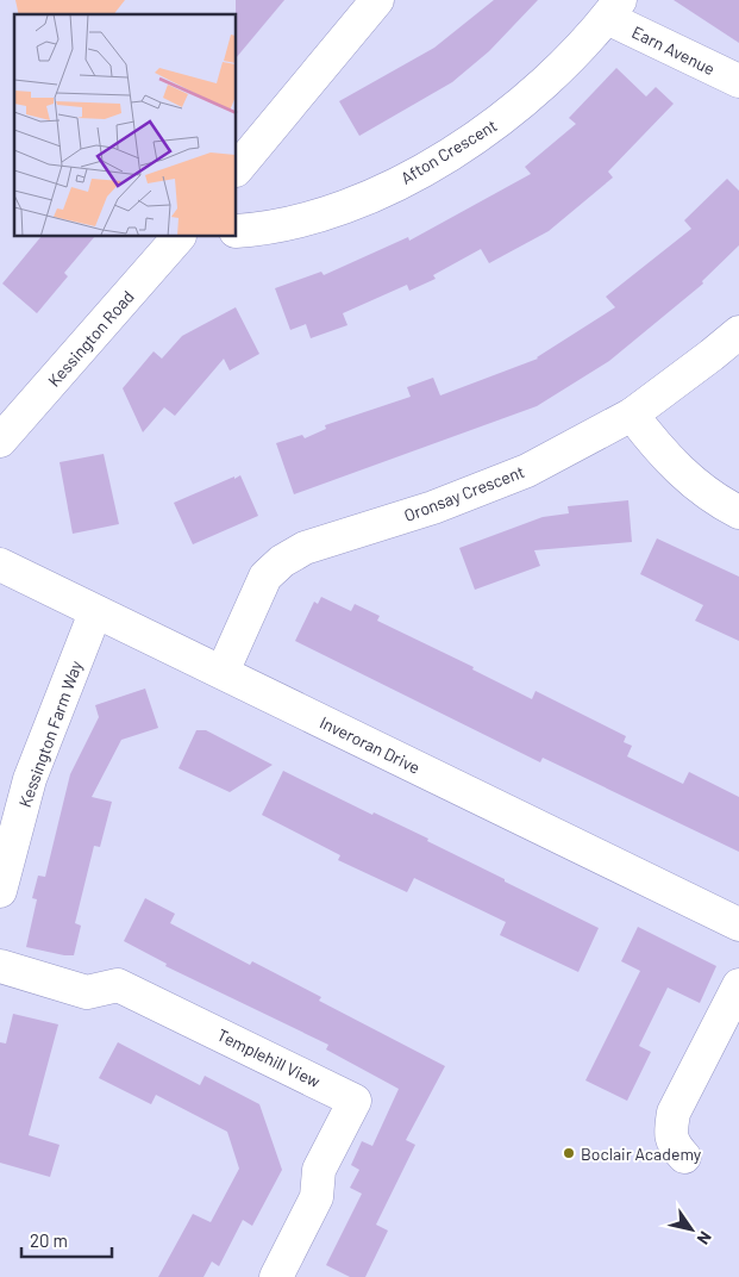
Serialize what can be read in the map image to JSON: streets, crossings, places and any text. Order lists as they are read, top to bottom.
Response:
{
  "streets": {
    "street": [
      "Earn Avenue",
      "Afton Crescent",
      "Kessington Road",
      "Oronsay Crescent",
      "Kessington Farm Way",
      "Inveroran Drive",
      "Templehill View"
    ]
  },
  "crossings": [
    ["Earn Avenue", "Afton Crescent"],
    ["Oronsay Crescent", "Inveroran Drive"],
    ["Kessington Farm Way", "Inveroran Drive"]
  ],
  "places": ["Boclair Academy"],
  "scale_bar": "20 m",
  "north": "bottom right"
}
